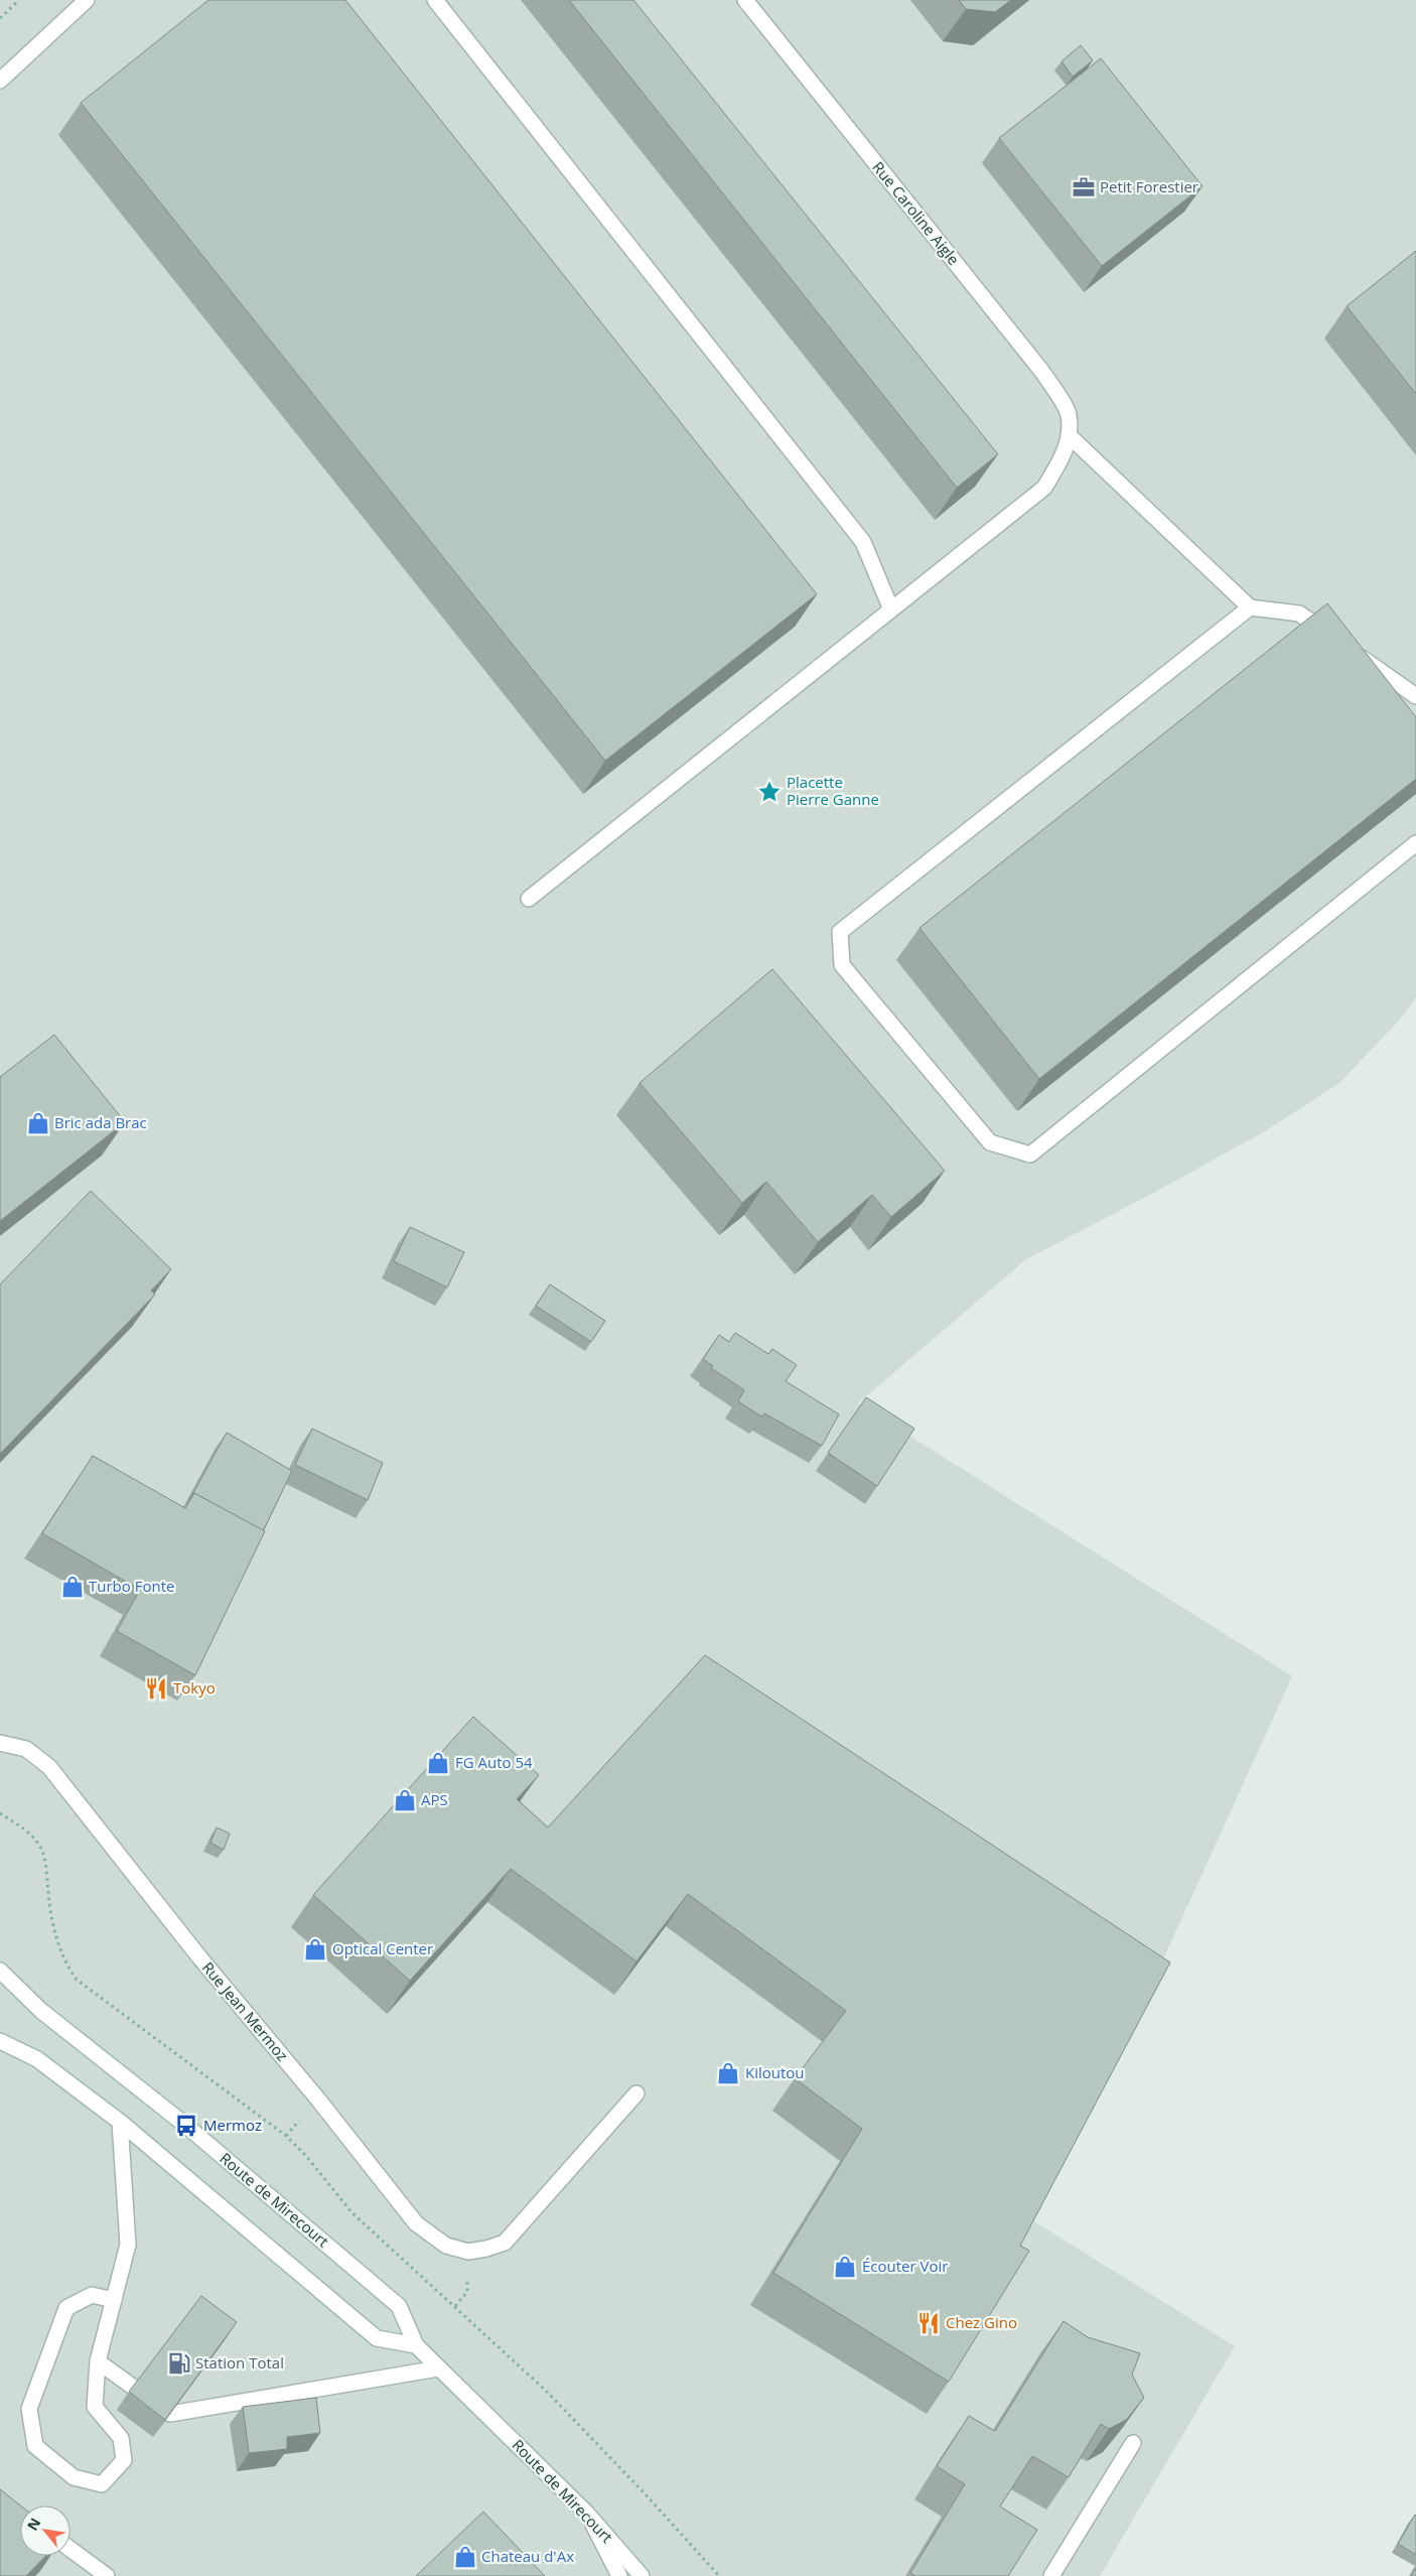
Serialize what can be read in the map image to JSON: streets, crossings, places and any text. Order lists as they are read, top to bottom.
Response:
{
  "streets": {
    "main road": ["Rue Caroline Aigle", "Rue Jean Mermoz", "Route de Mirecourt"]
  },
  "places": {
    "office": ["Petit Forestier"],
    "place": ["Placette Pierre Ganne"],
    "shop": [
      "Bric ada Brac",
      "Turbo Fonte",
      "FG Auto 54",
      "APS",
      "Optical Center",
      "Kiloutou",
      "Écouter Voir",
      "Chateau d'Ax"
    ],
    "restaurant": ["Tokyo", "Chez Gino"],
    "bus stop": ["Mermoz"],
    "fuel station": ["Station Total"]
  },
  "north": "top left"
}
